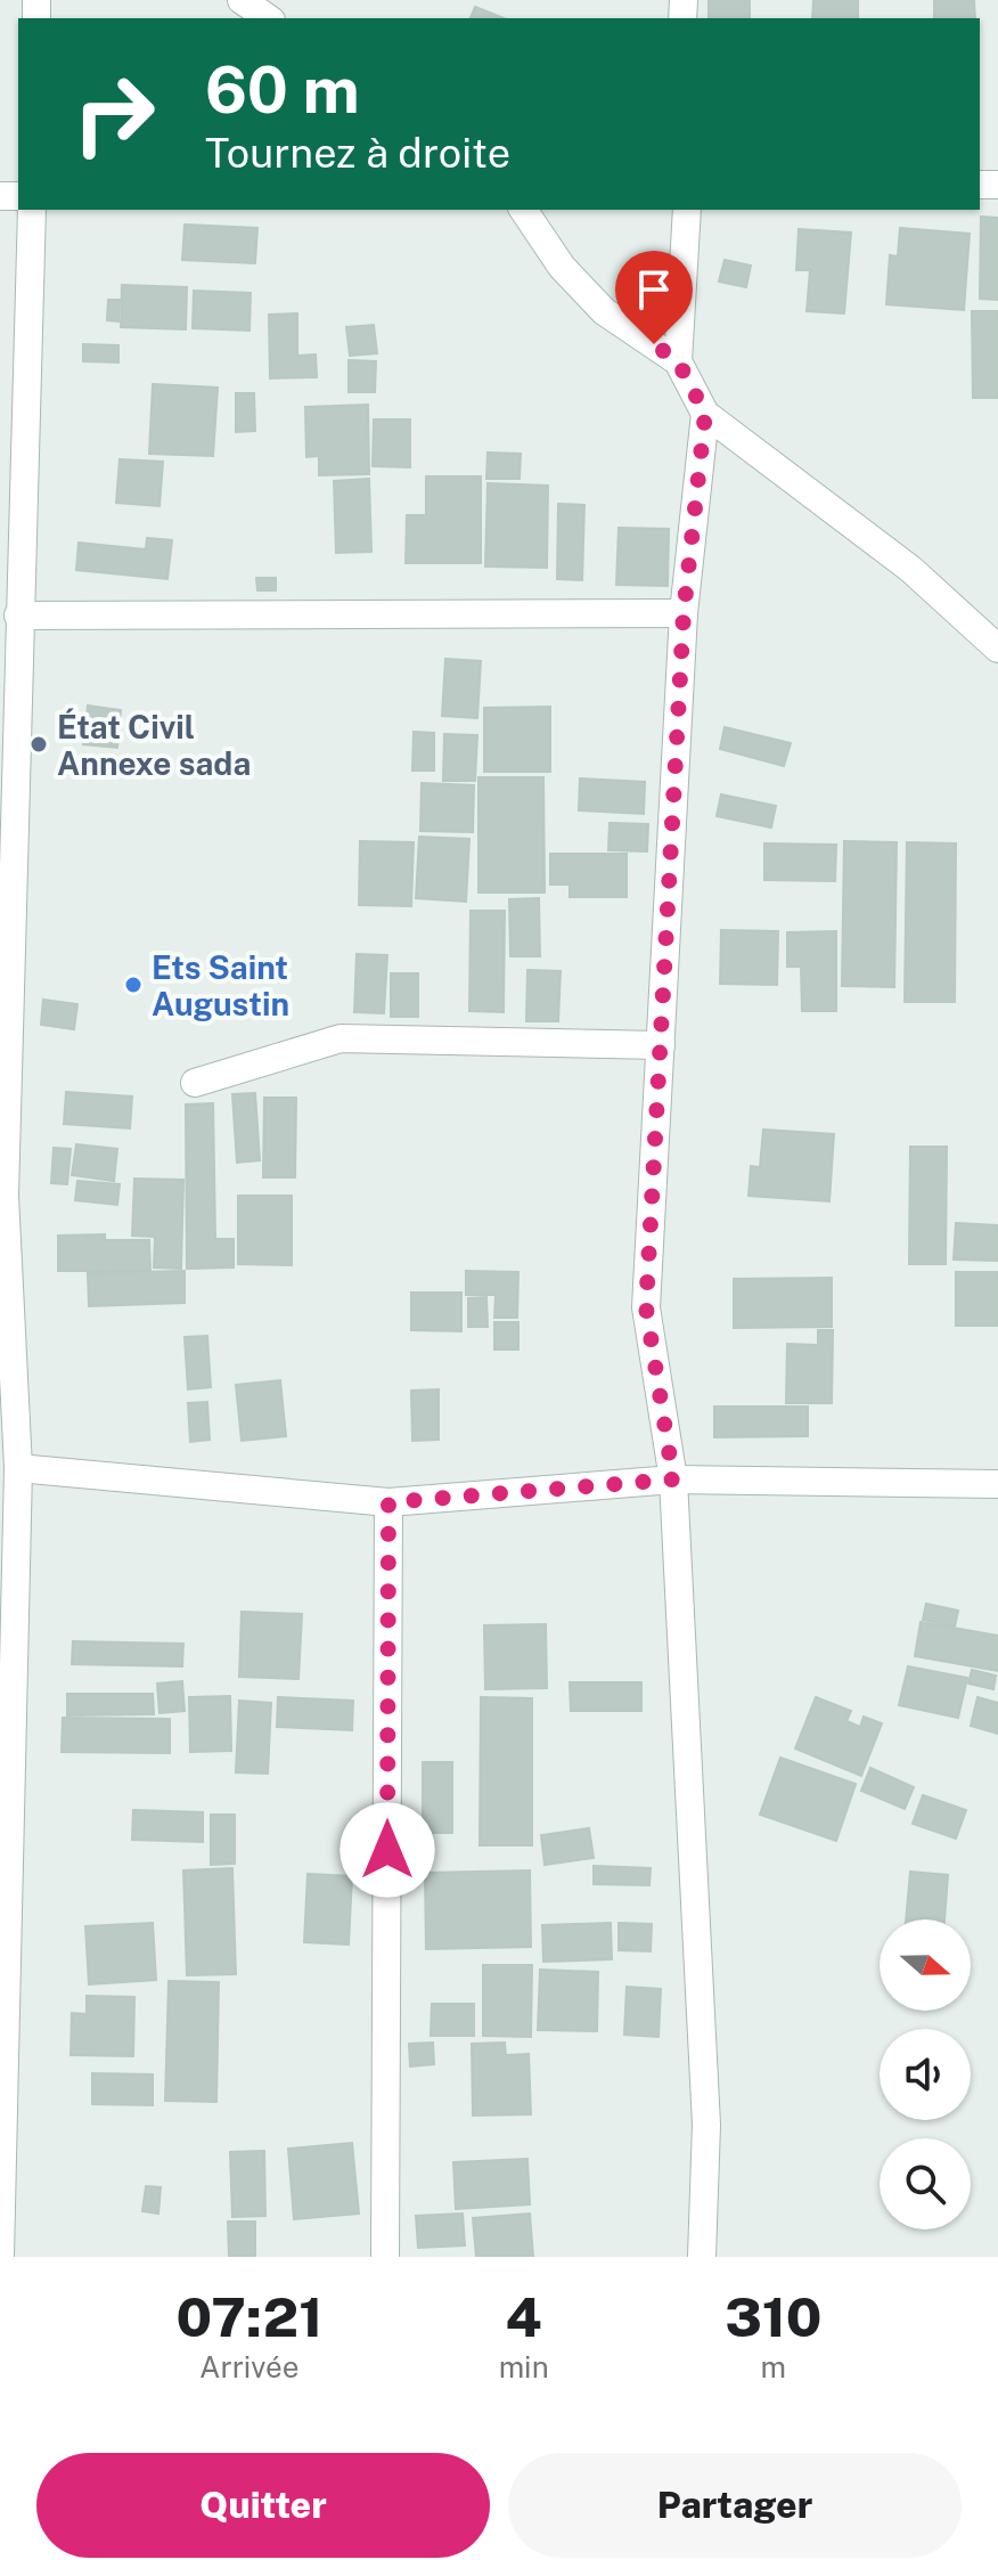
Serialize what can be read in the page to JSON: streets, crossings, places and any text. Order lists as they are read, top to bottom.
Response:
{
  "places": ["État Civil Annexe sada", "Ets Saint Augustin"],
  "north": "right",
  "page": {
    "turn": ["60 m", "Tournez à droite"],
    "eta": [
      "07:21",
      "Arrivée",
      "4",
      "min",
      "310",
      "m"
    ],
    "buttons": ["Quitter", "Partager"]
  }
}
